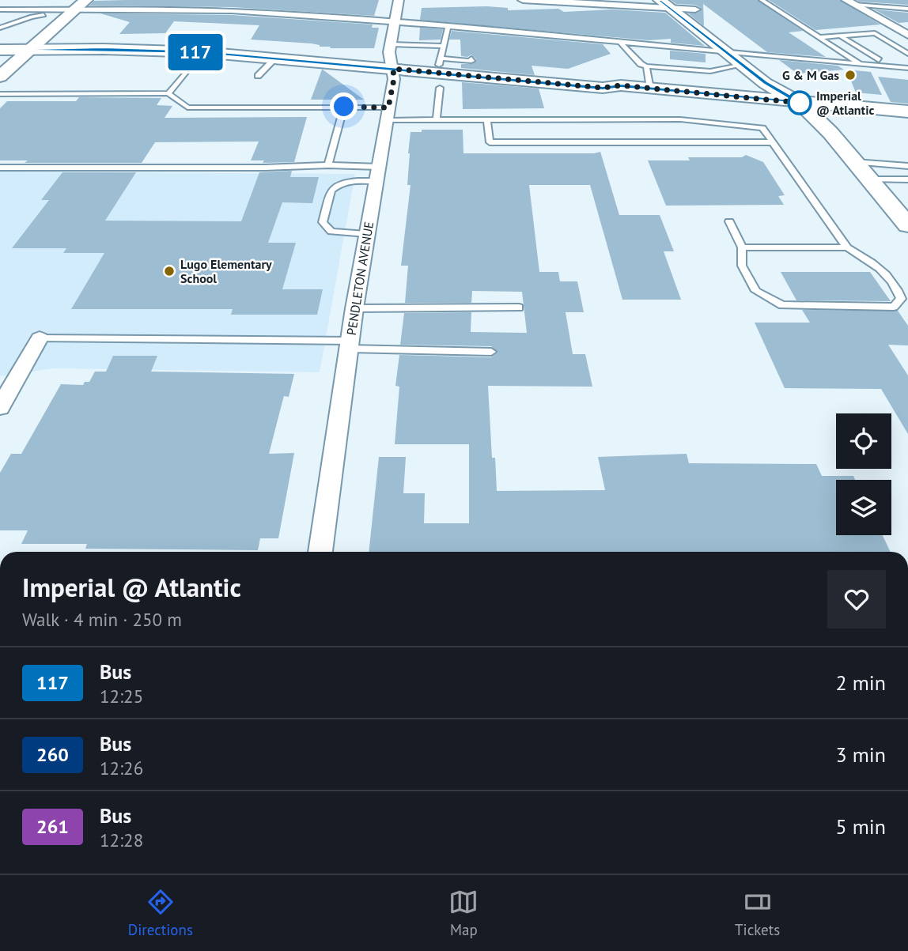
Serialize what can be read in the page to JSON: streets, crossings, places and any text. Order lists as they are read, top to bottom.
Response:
{
  "streets": {
    "street": ["PENDLETON AVENUE"]
  },
  "places": ["G & M Gas", "Imperial @ Atlantic", "Lugo Elementary School"],
  "lines": ["bus line 117"],
  "page": {
    "on_map": "117",
    "heading": ["Imperial @ Atlantic", "Walk · 4 min · 250 m"],
    "list": [
      {
        "mark": "117",
        "name": "Bus",
        "note": "12:25",
        "value": "2 min"
      },
      {
        "mark": "260",
        "name": "Bus",
        "note": "12:26",
        "value": "3 min"
      },
      {
        "mark": "261",
        "name": "Bus",
        "note": "12:28",
        "value": "5 min"
      }
    ],
    "tabs": ["Directions", "Map", "Tickets"]
  }
}
